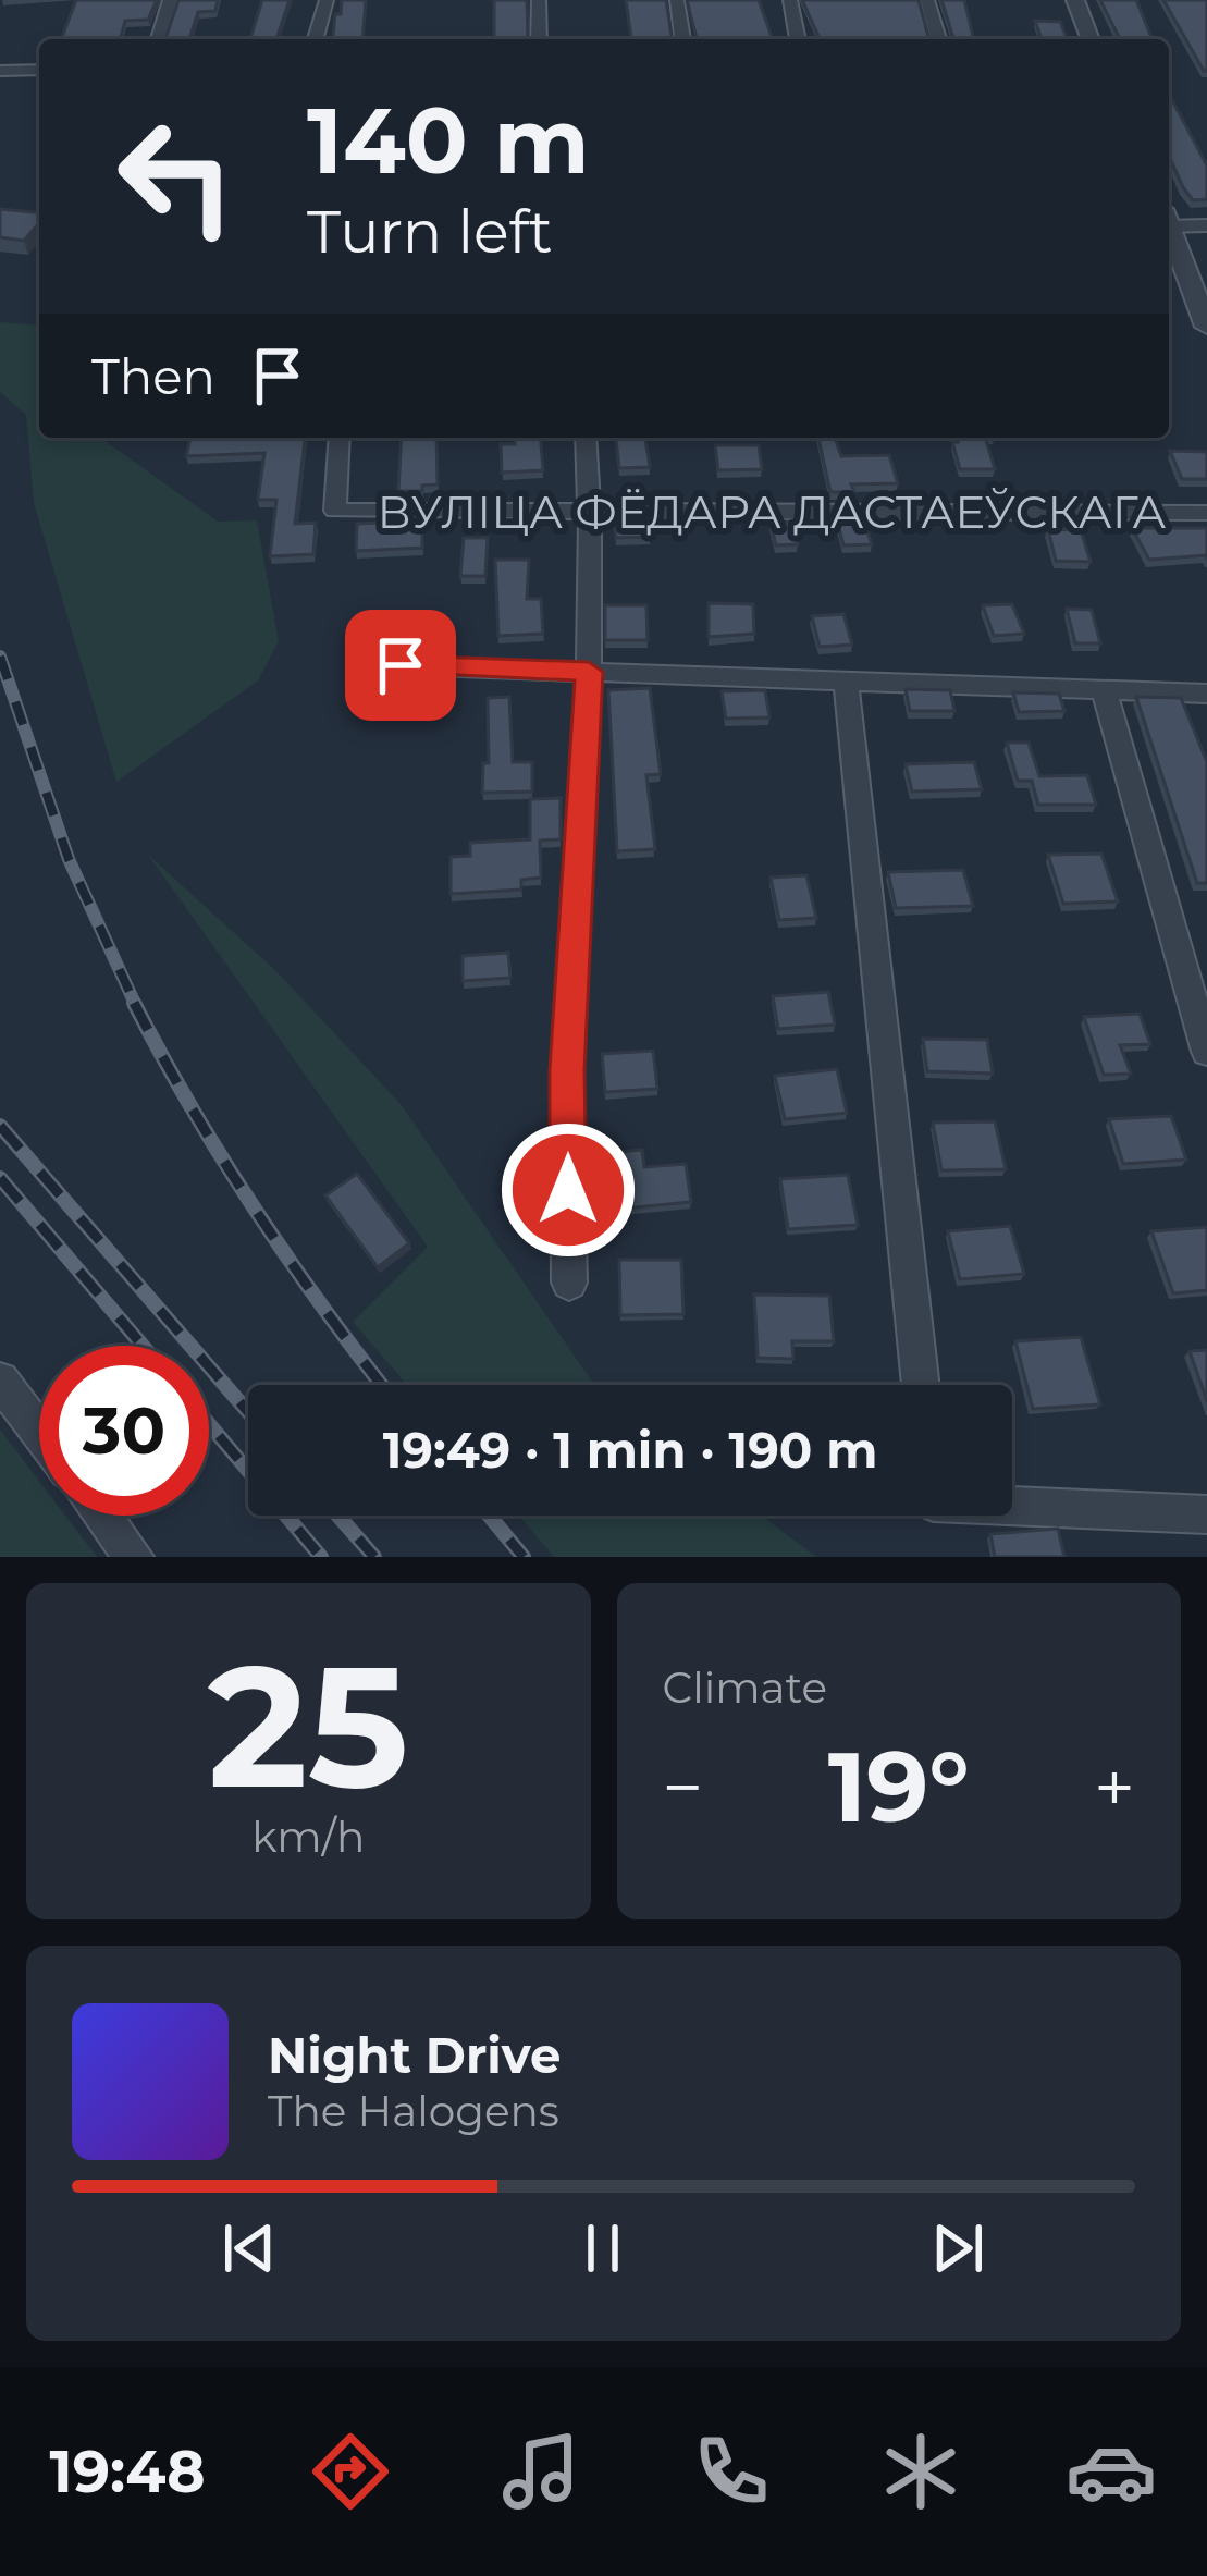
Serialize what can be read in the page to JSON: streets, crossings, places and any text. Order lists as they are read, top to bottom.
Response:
{
  "streets": {
    "street": ["ВУЛІЦА ФЁДАРА ДАСТАЕЎСКАГА"]
  },
  "page": {
    "turn": ["140 m", "Turn left"],
    "then": "Then",
    "limit": "30",
    "trip": "19:49 · 1 min · 190 m",
    "tile": [
      ["25", "km/h"],
      "Climate"
    ],
    "heat": ["−", "19°", "+"],
    "song": ["Night Drive", "The Halogens"],
    "tabs": "19:48"
  }
}
